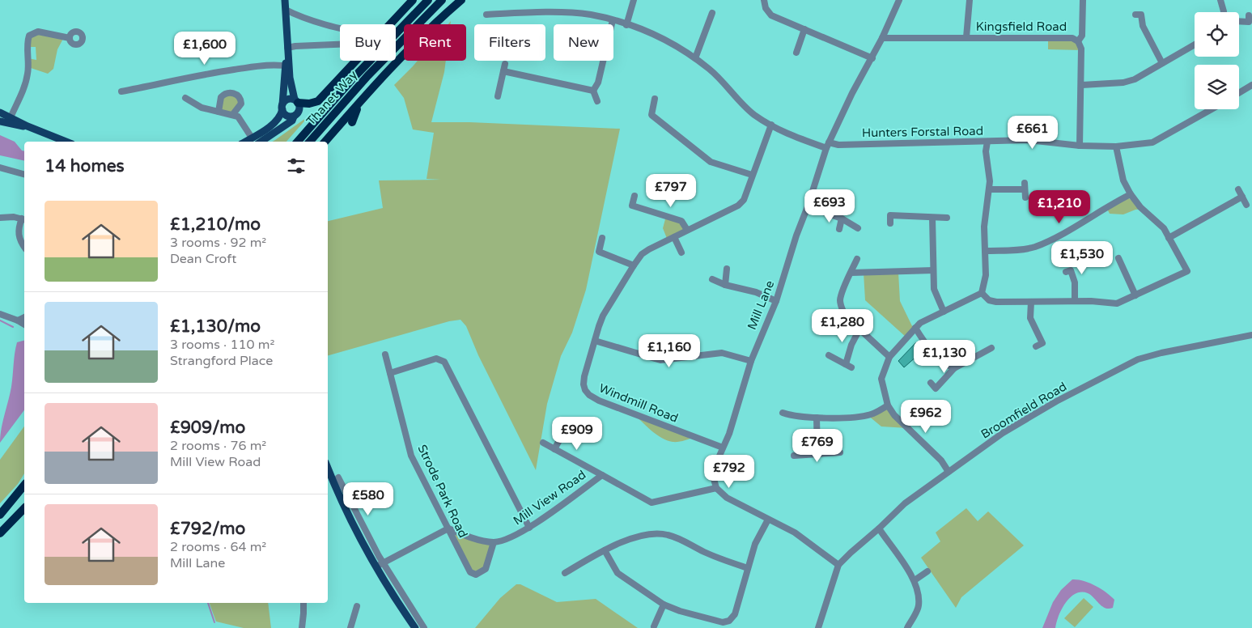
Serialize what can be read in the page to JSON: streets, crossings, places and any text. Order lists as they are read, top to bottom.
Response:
{
  "streets": {
    "highway": ["Thanet Way"],
    "street": [
      "Kingsfield Road",
      "Hunters Forstal Road",
      "Mill Lane",
      "Windmill Road",
      "Broomfield Road",
      "Strode Park Road",
      "Mill View Road"
    ]
  },
  "crossings": [
    ["Kingsfield Road", "Hunters Forstal Road"],
    ["Kingsfield Road", "Mill Lane"],
    ["Hunters Forstal Road", "Mill Lane"],
    ["Hunters Forstal Road", "Windmill Road"],
    ["Mill Lane", "Windmill Road"],
    ["Mill Lane", "Mill View Road"],
    ["Strode Park Road", "Mill View Road"]
  ],
  "page": {
    "chip": [
      "Buy",
      "Rent",
      "Filters",
      "New"
    ],
    "price": [
      "£1,600",
      "£661",
      "£797",
      "£693",
      "£1,210",
      "£1,530",
      "£1,280",
      "£1,160",
      "£1,130",
      "£962",
      "£909",
      "£769",
      "£792",
      "£580"
    ],
    "heading": "14 homes",
    "list": [
      {
        "name": "£1,210/mo",
        "note": "3 rooms · 92 m² · Dean Croft"
      },
      {
        "name": "£1,130/mo",
        "note": "3 rooms · 110 m² · Strangford Place"
      },
      {
        "name": "£909/mo",
        "note": "2 rooms · 76 m² · Mill View Road"
      },
      {
        "name": "£792/mo",
        "note": "2 rooms · 64 m² · Mill Lane"
      }
    ]
  }
}
